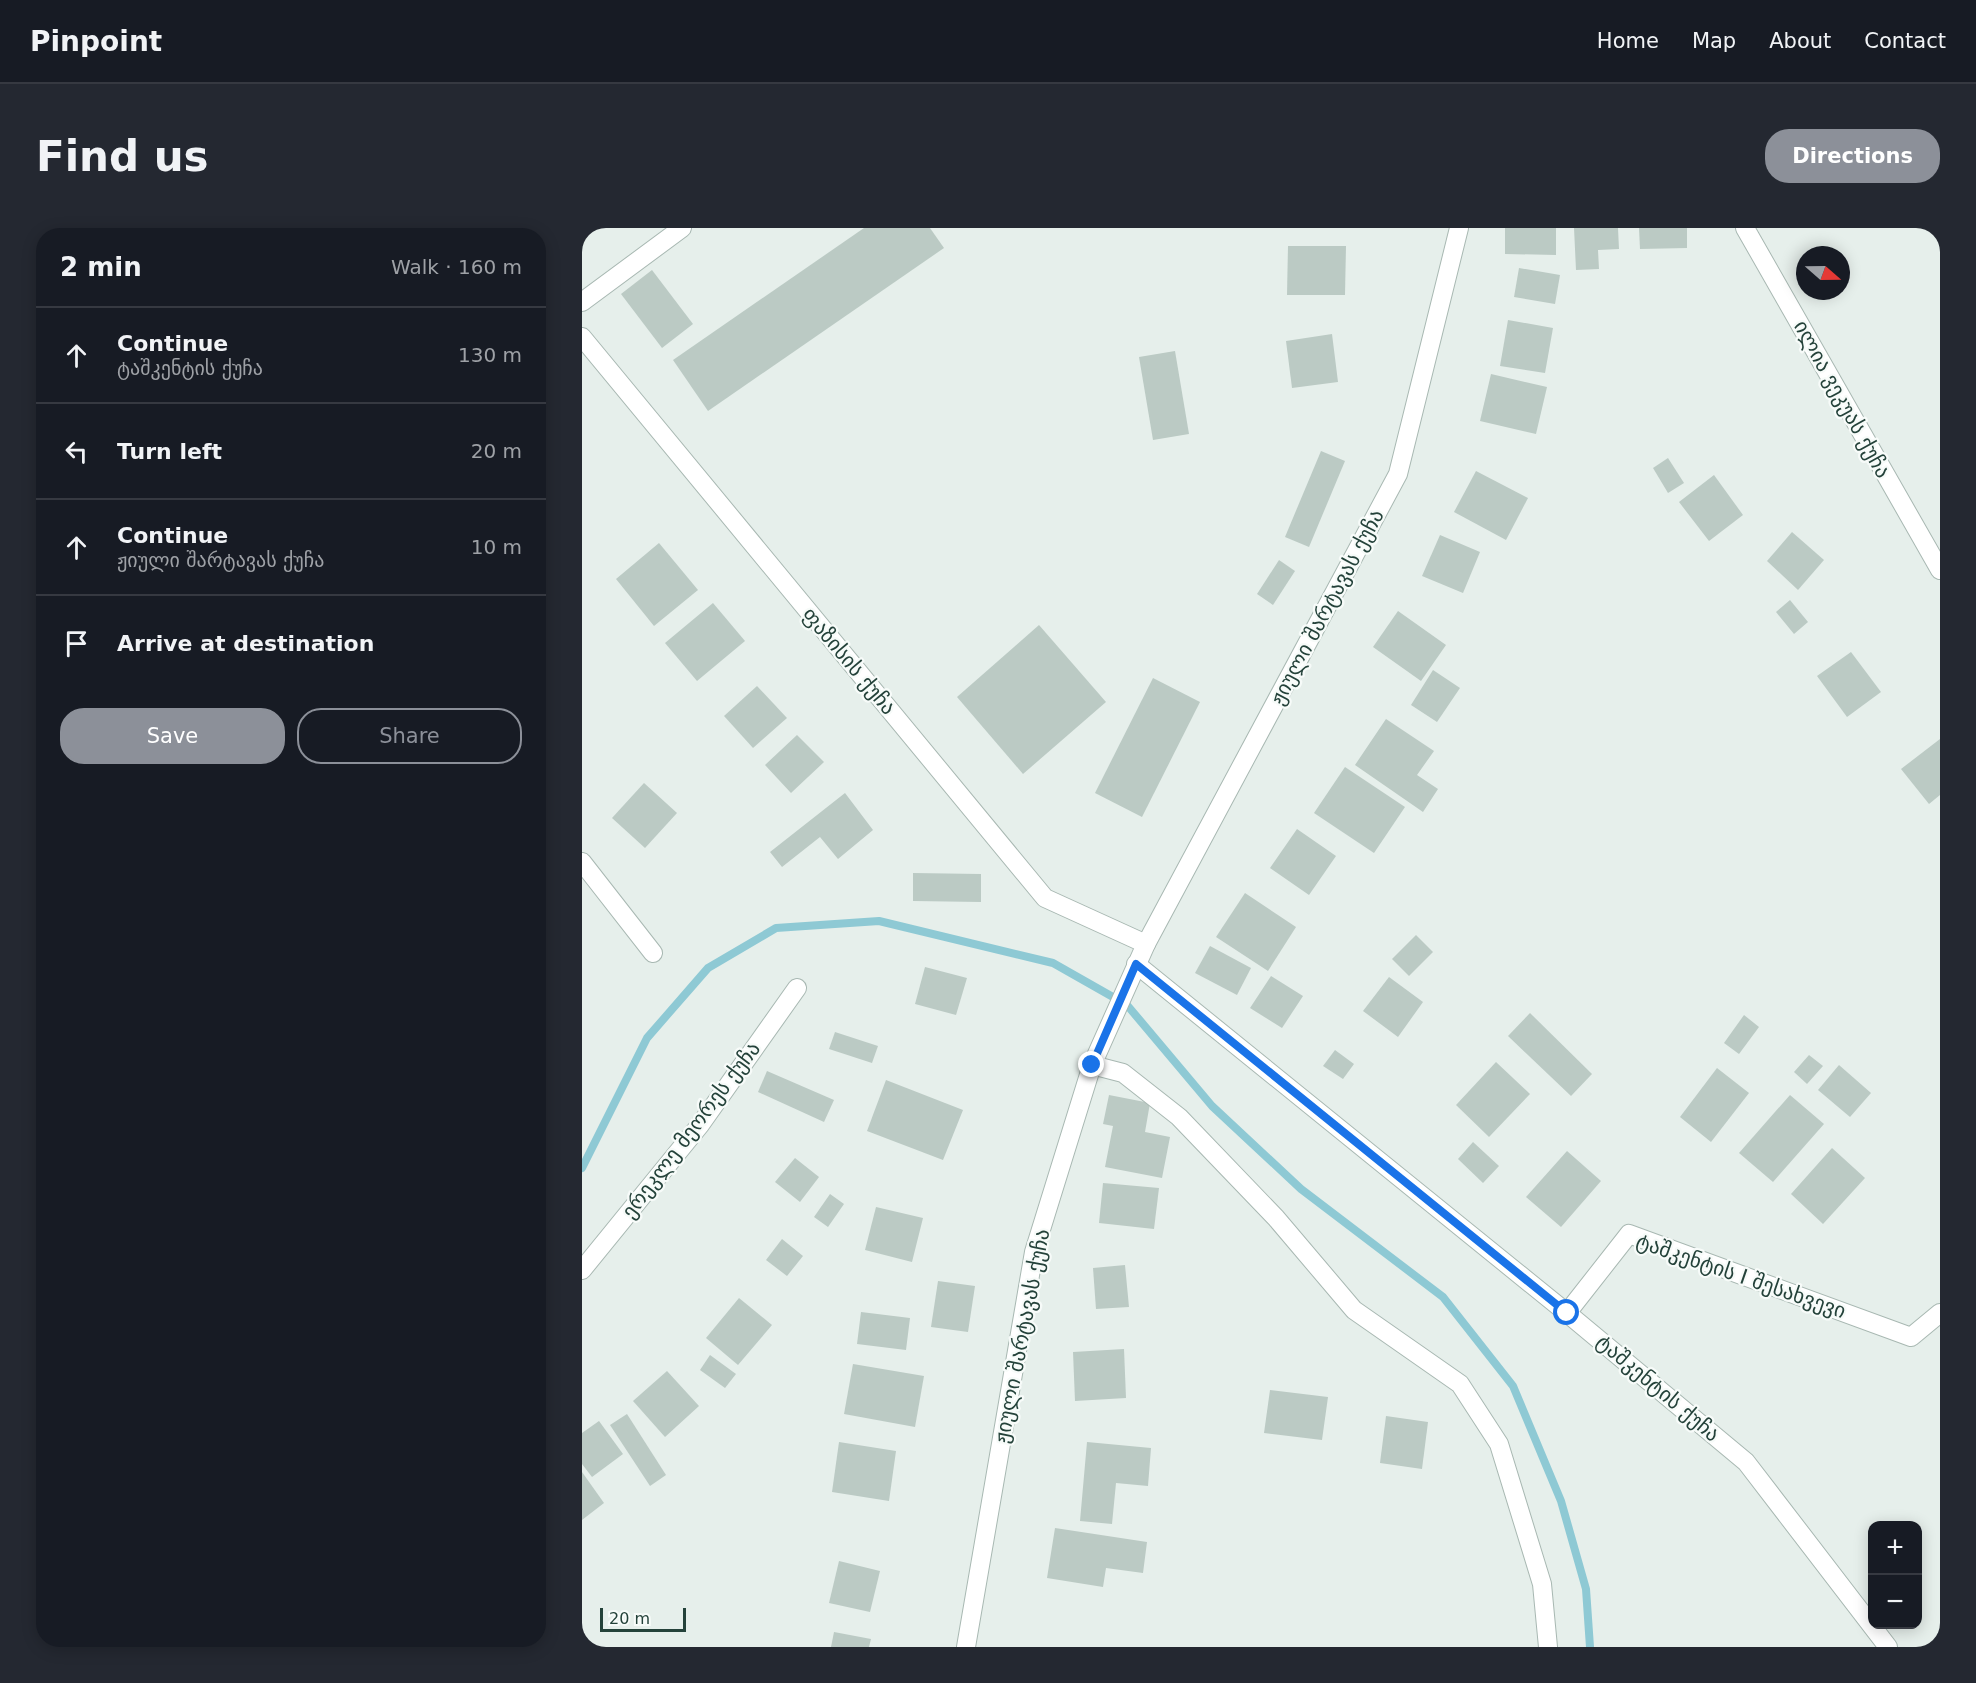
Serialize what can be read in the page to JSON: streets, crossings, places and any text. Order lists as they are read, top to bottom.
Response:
{
  "streets": {
    "street": [
      "ილია ვეკუას ქუჩა",
      "ჟიული შარტავას ქუჩა",
      "ფაზისის ქუჩა",
      "ერეკლე მეორეს ქუჩა",
      "ტაშკენტის I შესახვევი",
      "ტაშკენტის ქუჩა"
    ]
  },
  "crossings": [
    ["ჟიული შარტავას ქუჩა", "ფაზისის ქუჩა"],
    ["ჟიული შარტავას ქუჩა", "ტაშკენტის ქუჩა"],
    ["ტაშკენტის I შესახვევი", "ტაშკენტის ქუჩა"]
  ],
  "scale_bar": "20 m",
  "north": "right",
  "page": {
    "header": "Pinpoint",
    "nav": [
      "Home",
      "Map",
      "About",
      "Contact"
    ],
    "buttons": [
      "Directions",
      ["Save", "Share"]
    ],
    "title": "Find us",
    "heading": ["2 min", "Walk · 160 m"],
    "list": [
      ["Continue", "ტაშკენტის ქუჩა", "130 m"],
      ["Turn left", "20 m"],
      ["Continue", "ჟიული შარტავას ქუჩა", "10 m"],
      "Arrive at destination"
    ],
    "map_buttons": ["+", "−"],
    "scale": "20 m"
  }
}
